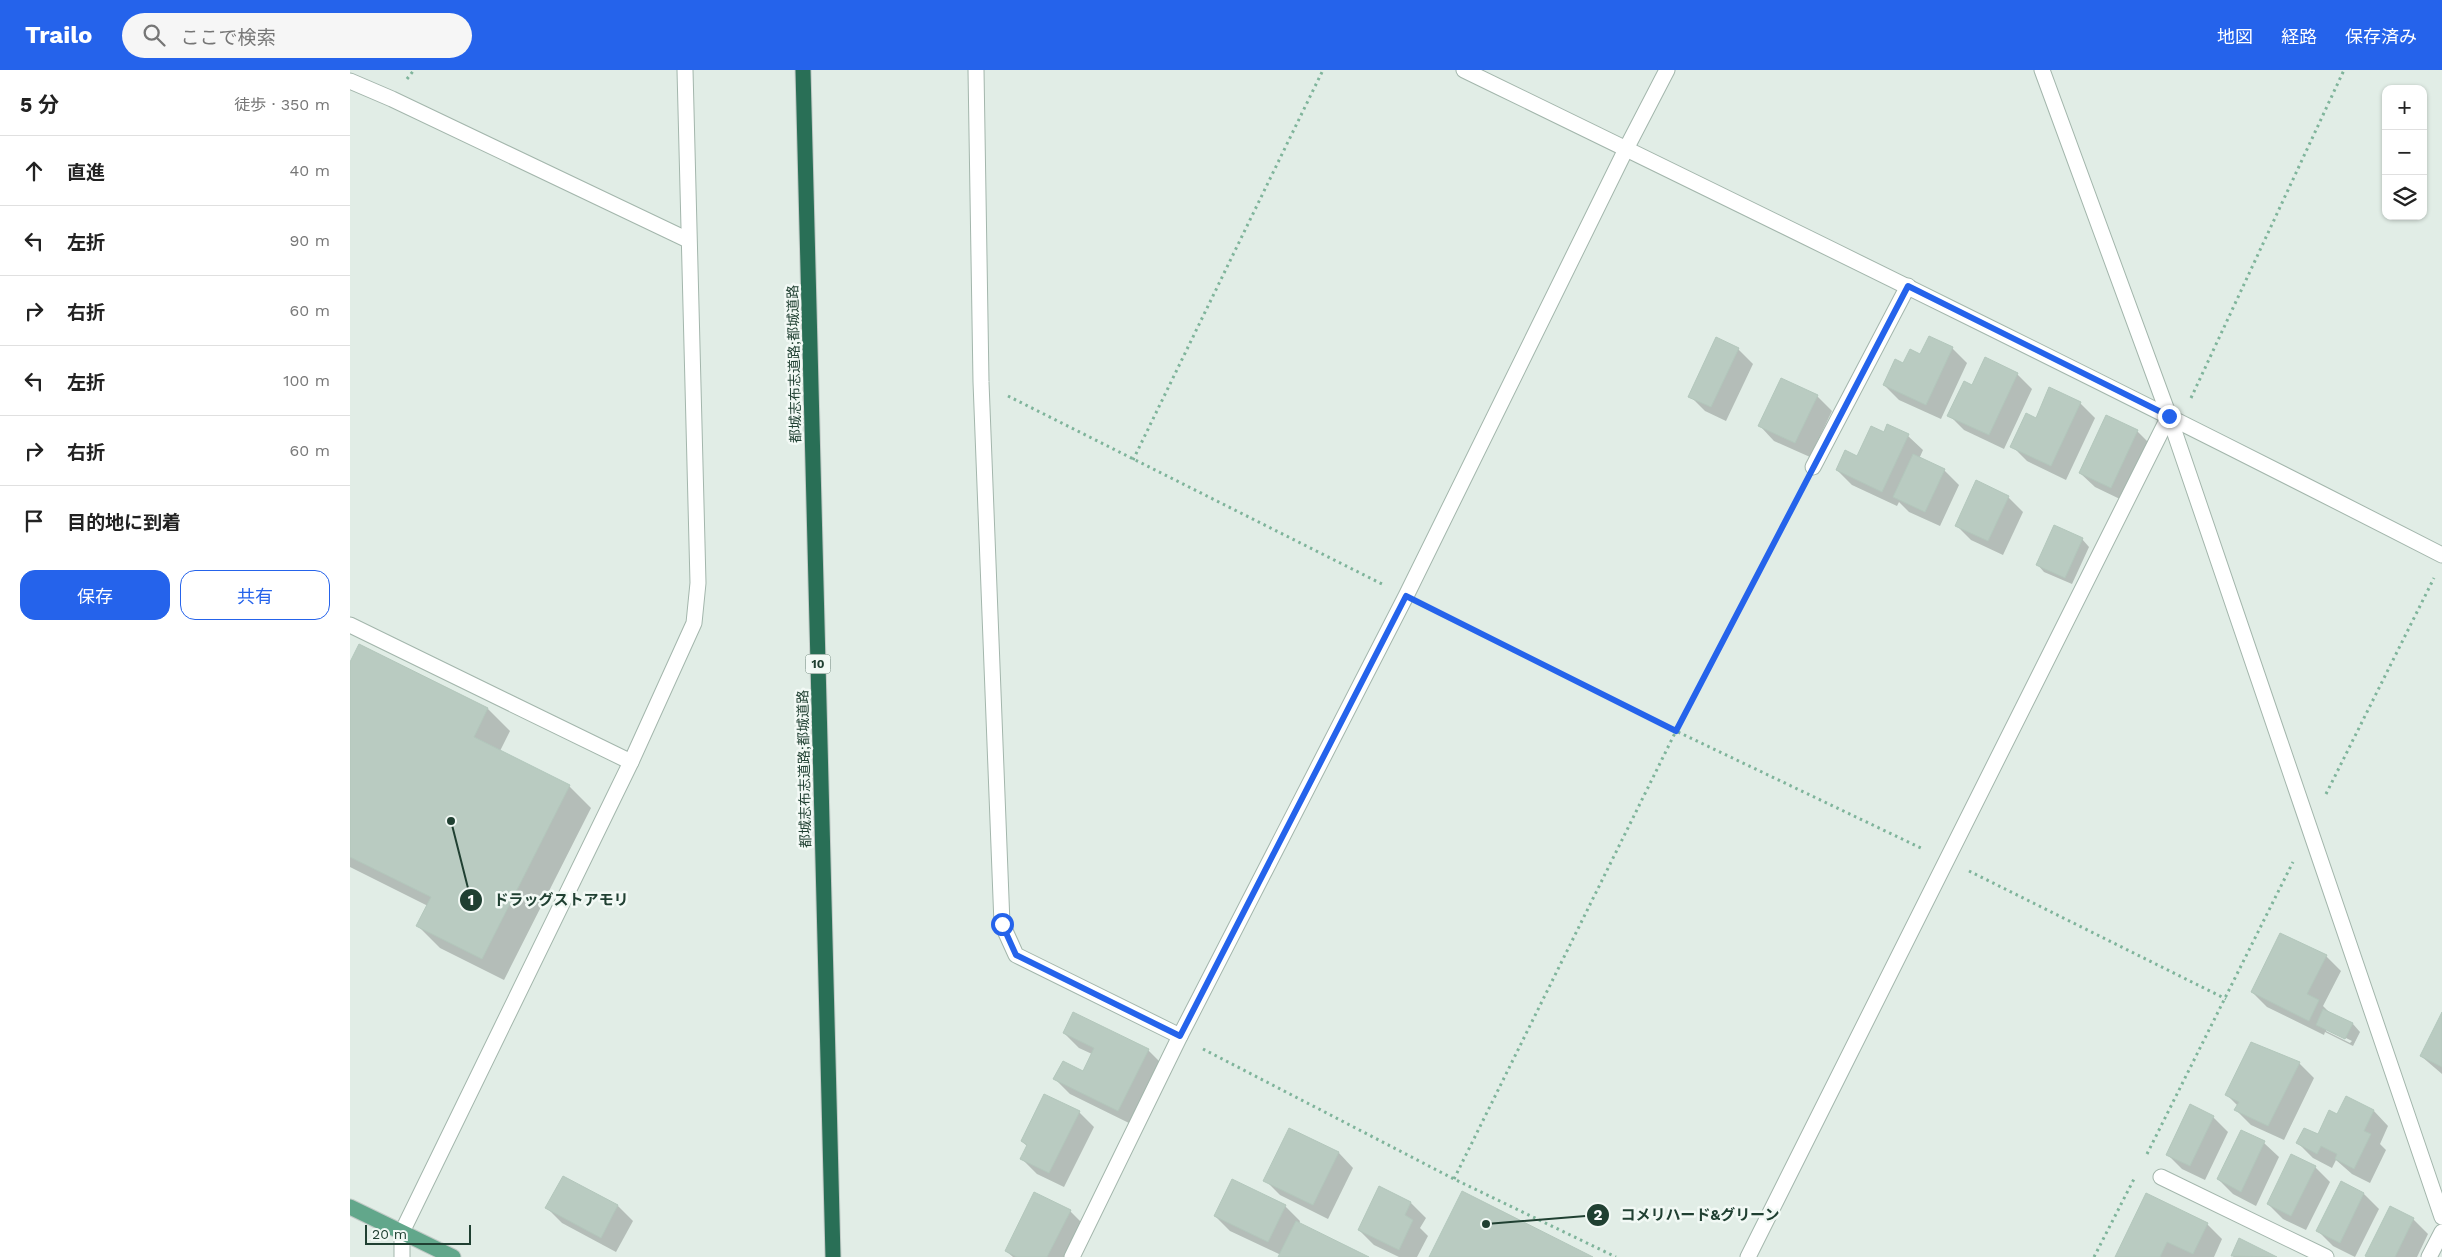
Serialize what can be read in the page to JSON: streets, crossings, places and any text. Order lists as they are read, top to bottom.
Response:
{
  "streets": {
    "highway": ["都城志布志道路;都城道路", "10"]
  },
  "places": ["ドラッグストアモリ", "コメリハード&グリーン"],
  "scale_bar": "20 m",
  "page": {
    "header": "Trailo",
    "search": "ここで検索",
    "nav": ["地図", "経路", "保存済み"],
    "heading": ["5 分", "徒歩 · 350 m"],
    "map_buttons": ["+", "−"],
    "list": [
      ["直進", "40 m"],
      ["左折", "90 m"],
      ["右折", "60 m"],
      ["左折", "100 m"],
      ["右折", "60 m"],
      "目的地に到着"
    ],
    "buttons": ["保存", "共有"],
    "scale": "20 m"
  }
}
